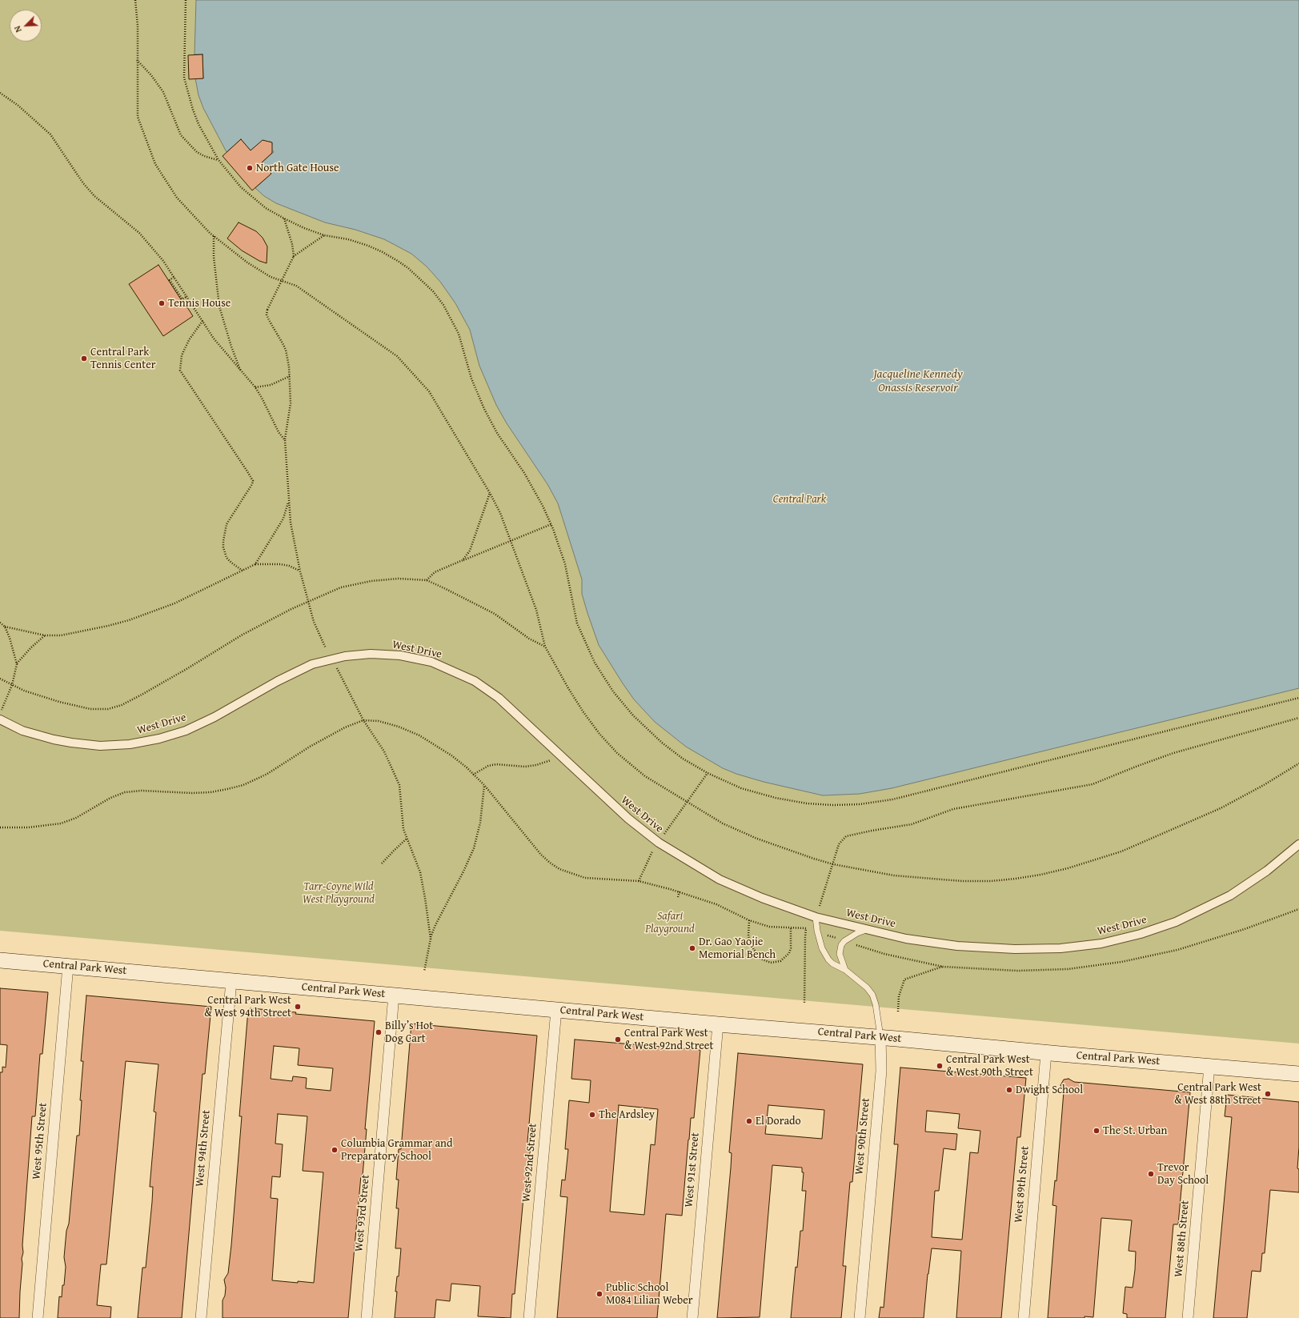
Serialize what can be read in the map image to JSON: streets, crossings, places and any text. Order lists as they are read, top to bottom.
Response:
{
  "streets": {
    "main road": ["Central Park West"],
    "street": [
      "West Drive",
      "West 90th Street",
      "West 95th Street",
      "West 94th Street",
      "West 92nd Street",
      "West 91st Street",
      "West 89th Street",
      "West 93rd Street",
      "West 88th Street"
    ]
  },
  "crossings": [
    ["West Drive", "West 90th Street"],
    ["Central Park West", "West 90th Street"],
    ["Central Park West", "West 95th Street"],
    ["Central Park West", "West 94th Street"],
    ["Central Park West", "West 92nd Street"],
    ["Central Park West", "West 91st Street"],
    ["Central Park West", "West 89th Street"],
    ["Central Park West", "West 93rd Street"],
    ["Central Park West", "West 88th Street"]
  ],
  "water": ["Jacqueline Kennedy Onassis Reservoir"],
  "parks": ["Central Park", "Tarr-Coyne Wild West Playground", "Safari Playground"],
  "places": [
    "North Gate House",
    "Tennis House",
    "Central Park Tennis Center",
    "Dr. Gao Yaojie Memorial Bench",
    "Central Park West & West 94th Street",
    "Billy’s Hot Dog Cart",
    "Central Park West & West 92nd Street",
    "Central Park West & West 90th Street",
    "Dwight School",
    "Central Park West & West 88th Street",
    "The Ardsley",
    "El Dorado",
    "The St. Urban",
    "Columbia Grammar and Preparatory School",
    "Trevor Day School",
    "Public School M084 Lilian Weber"
  ],
  "north": "bottom left"
}
